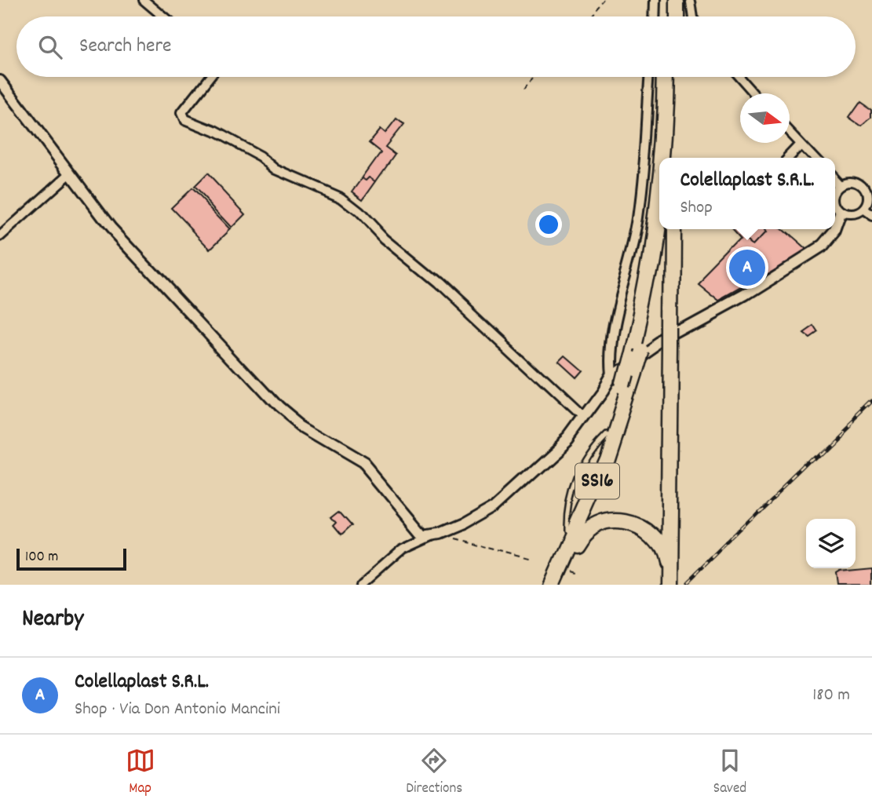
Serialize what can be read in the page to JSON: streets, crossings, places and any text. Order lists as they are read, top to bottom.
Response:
{
  "streets": {
    "highway": ["SS16"]
  },
  "scale_bar": "100 m",
  "north": "right",
  "page": {
    "search": "Search here",
    "popup": ["Colellaplast S.R.L.", "Shop"],
    "pins": "A",
    "scale": "100 m",
    "heading": "Nearby",
    "list": [
      {
        "mark": "A",
        "name": "Colellaplast S.R.L.",
        "note": "Shop · Via Don Antonio Mancini",
        "value": "180 m"
      }
    ],
    "nav": ["Map", "Directions", "Saved"]
  }
}
